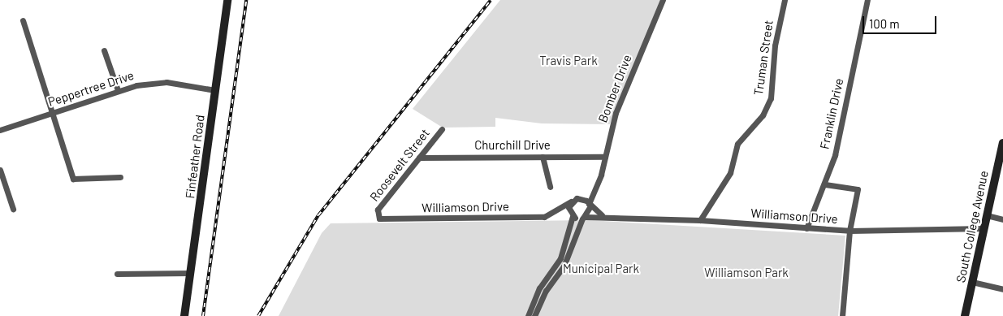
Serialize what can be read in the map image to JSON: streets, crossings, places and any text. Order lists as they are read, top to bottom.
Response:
{
  "streets": {
    "street": [
      "Truman Street",
      "Peppertree Drive",
      "Bomber Drive",
      "Franklin Drive",
      "Churchill Drive",
      "Finfeather Road",
      "Roosevelt Street",
      "Williamson Drive",
      "South College Avenue"
    ]
  },
  "crossings": [
    ["Truman Street", "Williamson Drive"],
    ["Peppertree Drive", "Finfeather Road"],
    ["Bomber Drive", "Churchill Drive"],
    ["Bomber Drive", "Williamson Drive"],
    ["Franklin Drive", "Williamson Drive"],
    ["Churchill Drive", "Roosevelt Street"],
    ["Roosevelt Street", "Williamson Drive"],
    ["Williamson Drive", "South College Avenue"]
  ],
  "parks": ["Travis Park", "Municipal Park", "Williamson Park"],
  "scale_bar": "100 m"
}
